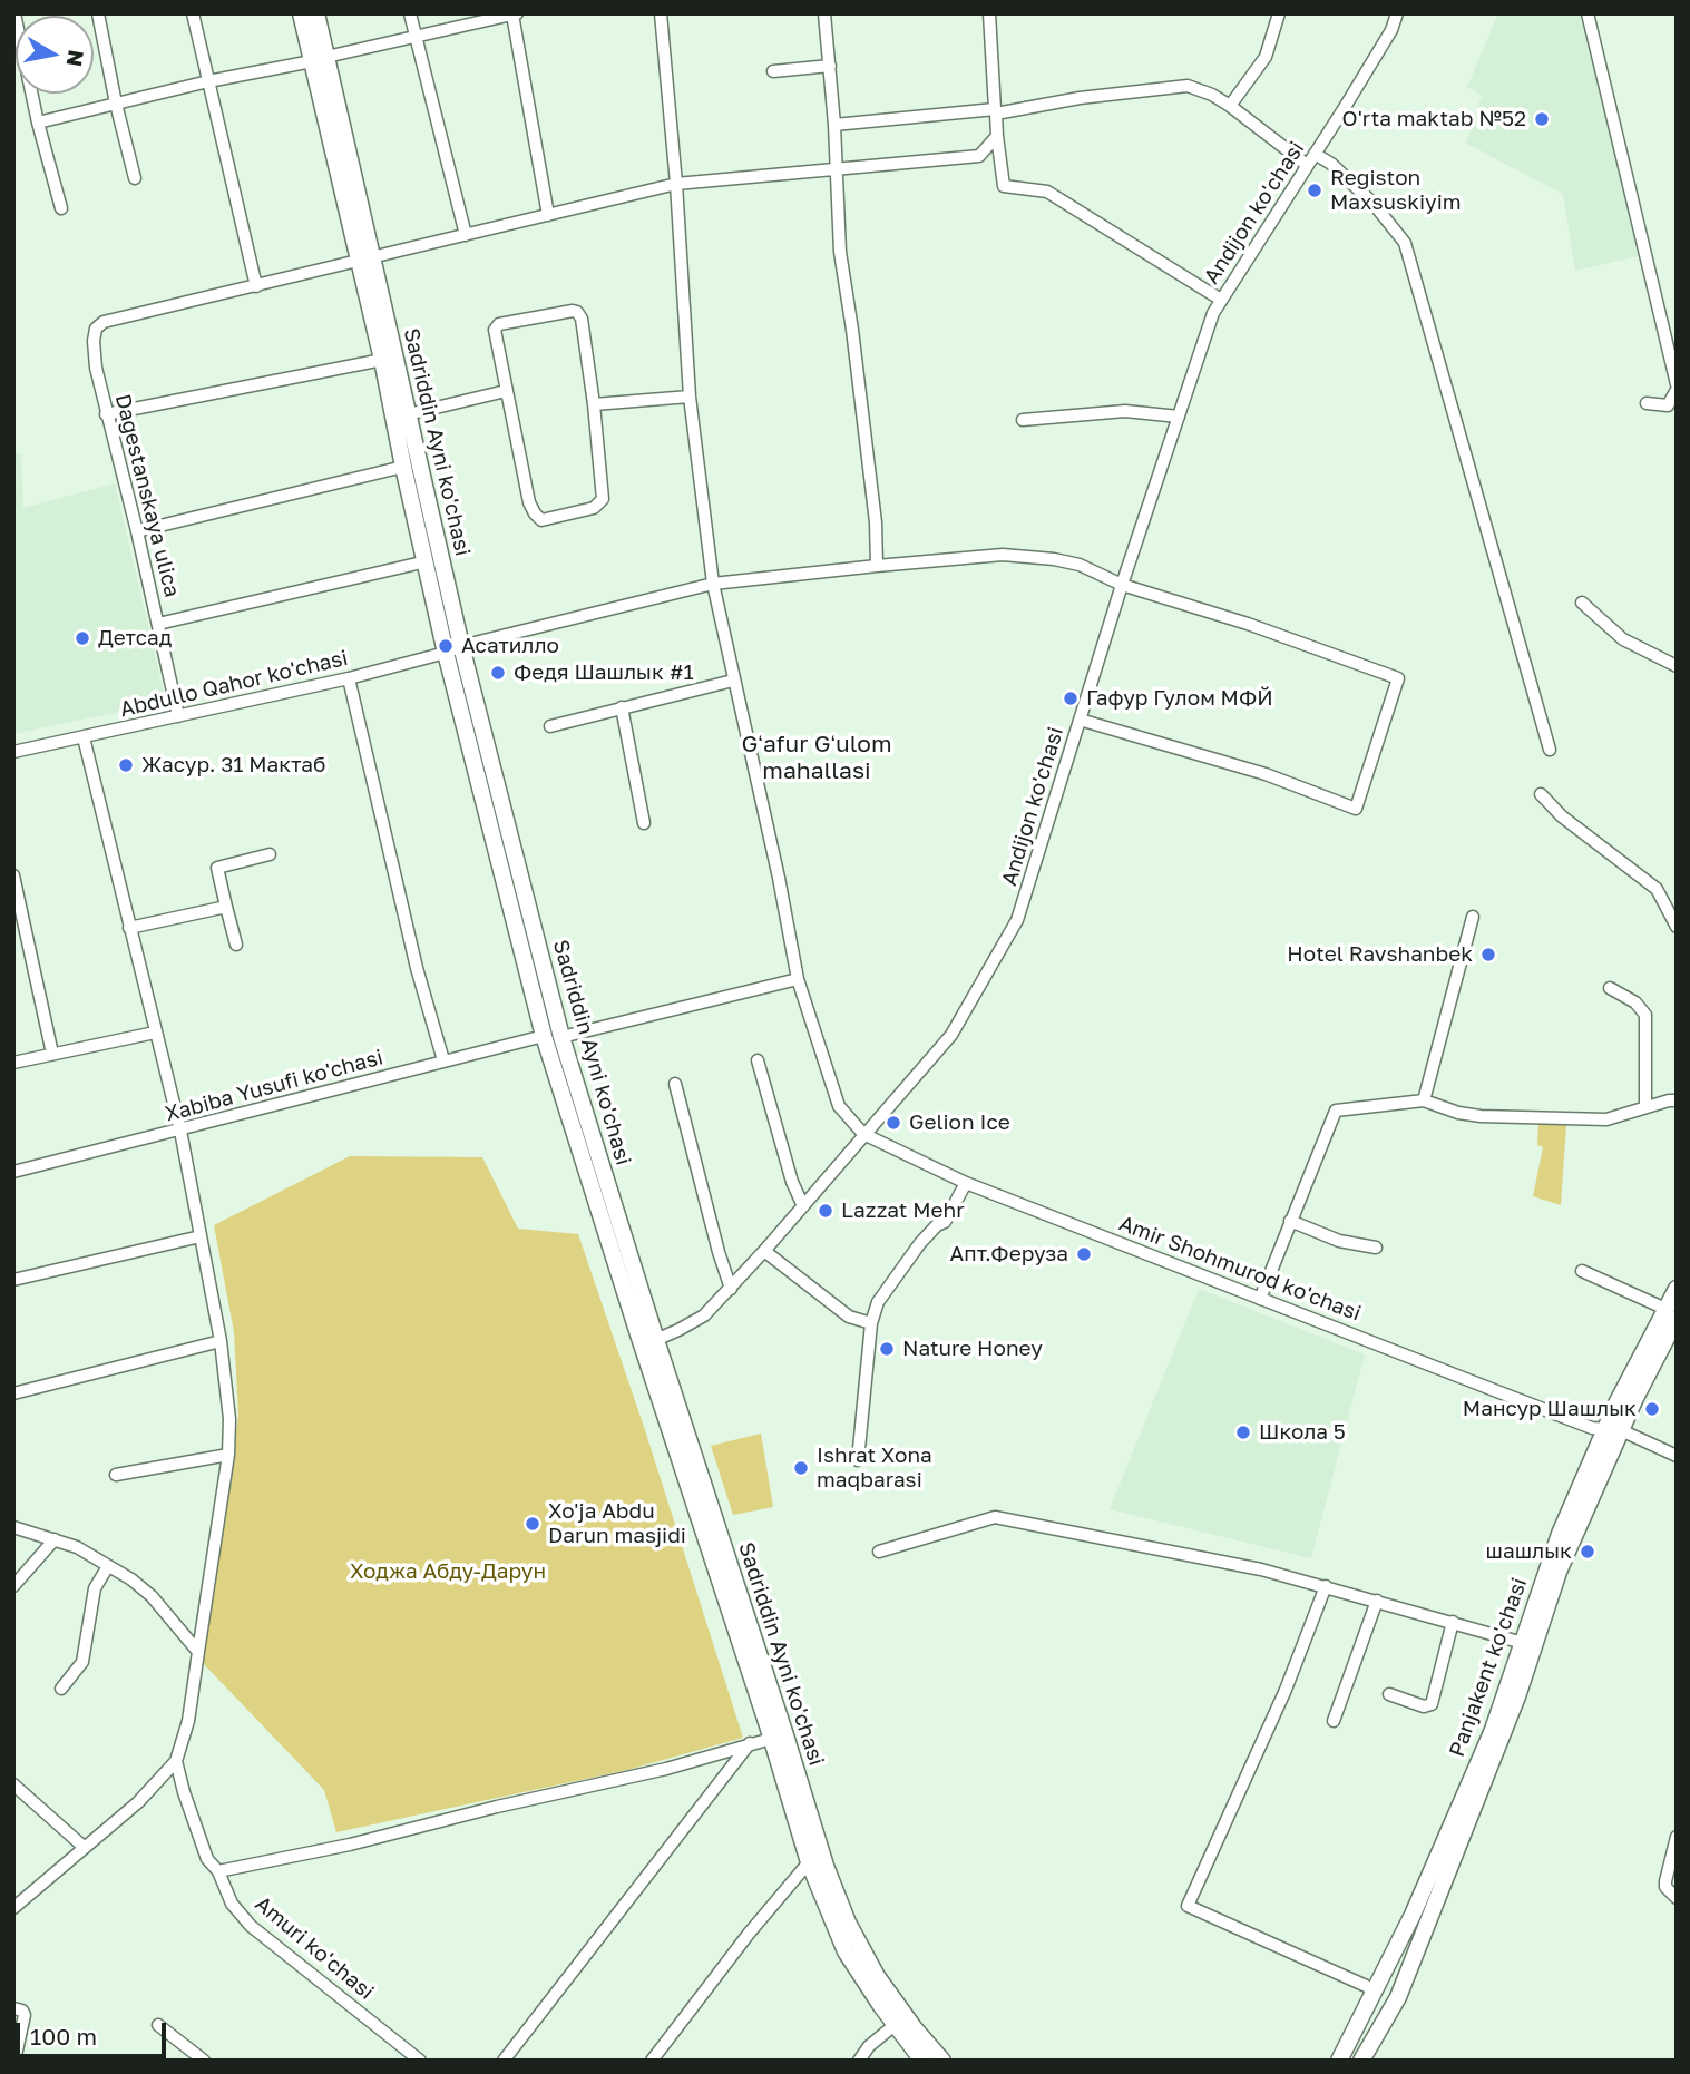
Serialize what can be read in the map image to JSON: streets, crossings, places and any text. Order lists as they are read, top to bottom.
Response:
{
  "streets": {
    "main road": ["Sadriddin Ayni ko'chasi", "Panjakent ko'chasi"],
    "street": [
      "Andijon ko'chasi",
      "Dagestanskaya ulica",
      "Abdullo Qahor ko'chasi",
      "Xabiba Yusufi ko'chasi",
      "Amir Shohmurod ko'chasi",
      "Amuri ko'chasi"
    ]
  },
  "crossings": [
    ["Andijon ko'chasi", "Sadriddin Ayni ko'chasi"],
    ["Andijon ko'chasi", "Abdullo Qahor ko'chasi"],
    ["Andijon ko'chasi", "Amir Shohmurod ko'chasi"],
    ["Sadriddin Ayni ko'chasi", "Abdullo Qahor ko'chasi"],
    ["Sadriddin Ayni ko'chasi", "Xabiba Yusufi ko'chasi"],
    ["Dagestanskaya ulica", "Abdullo Qahor ko'chasi"],
    ["Amir Shohmurod ko'chasi", "Panjakent ko'chasi"]
  ],
  "districts": ["Gʻafur Gʻulom mahallasi"],
  "parks": ["Ходжа Абду-Дарун"],
  "places": [
    "O'rta maktab №52",
    "Registon Maxsuskiyim",
    "Детсад",
    "Асатилло",
    "Федя Шашлык #1",
    "Гафур Гулом МФЙ",
    "Жасур. 31 Мактаб",
    "Hotel Ravshanbek",
    "Gelion Ice",
    "Lazzat Mehr",
    "Апт.Феруза",
    "Nature Honey",
    "Мансур Шашлык",
    "Школа 5",
    "Ishrat Хоnа mаqbаrasi",
    "Xo'ja Abdu Darun masjidi",
    "шашлык"
  ],
  "scale_bar": "100 m",
  "north": "right"
}
